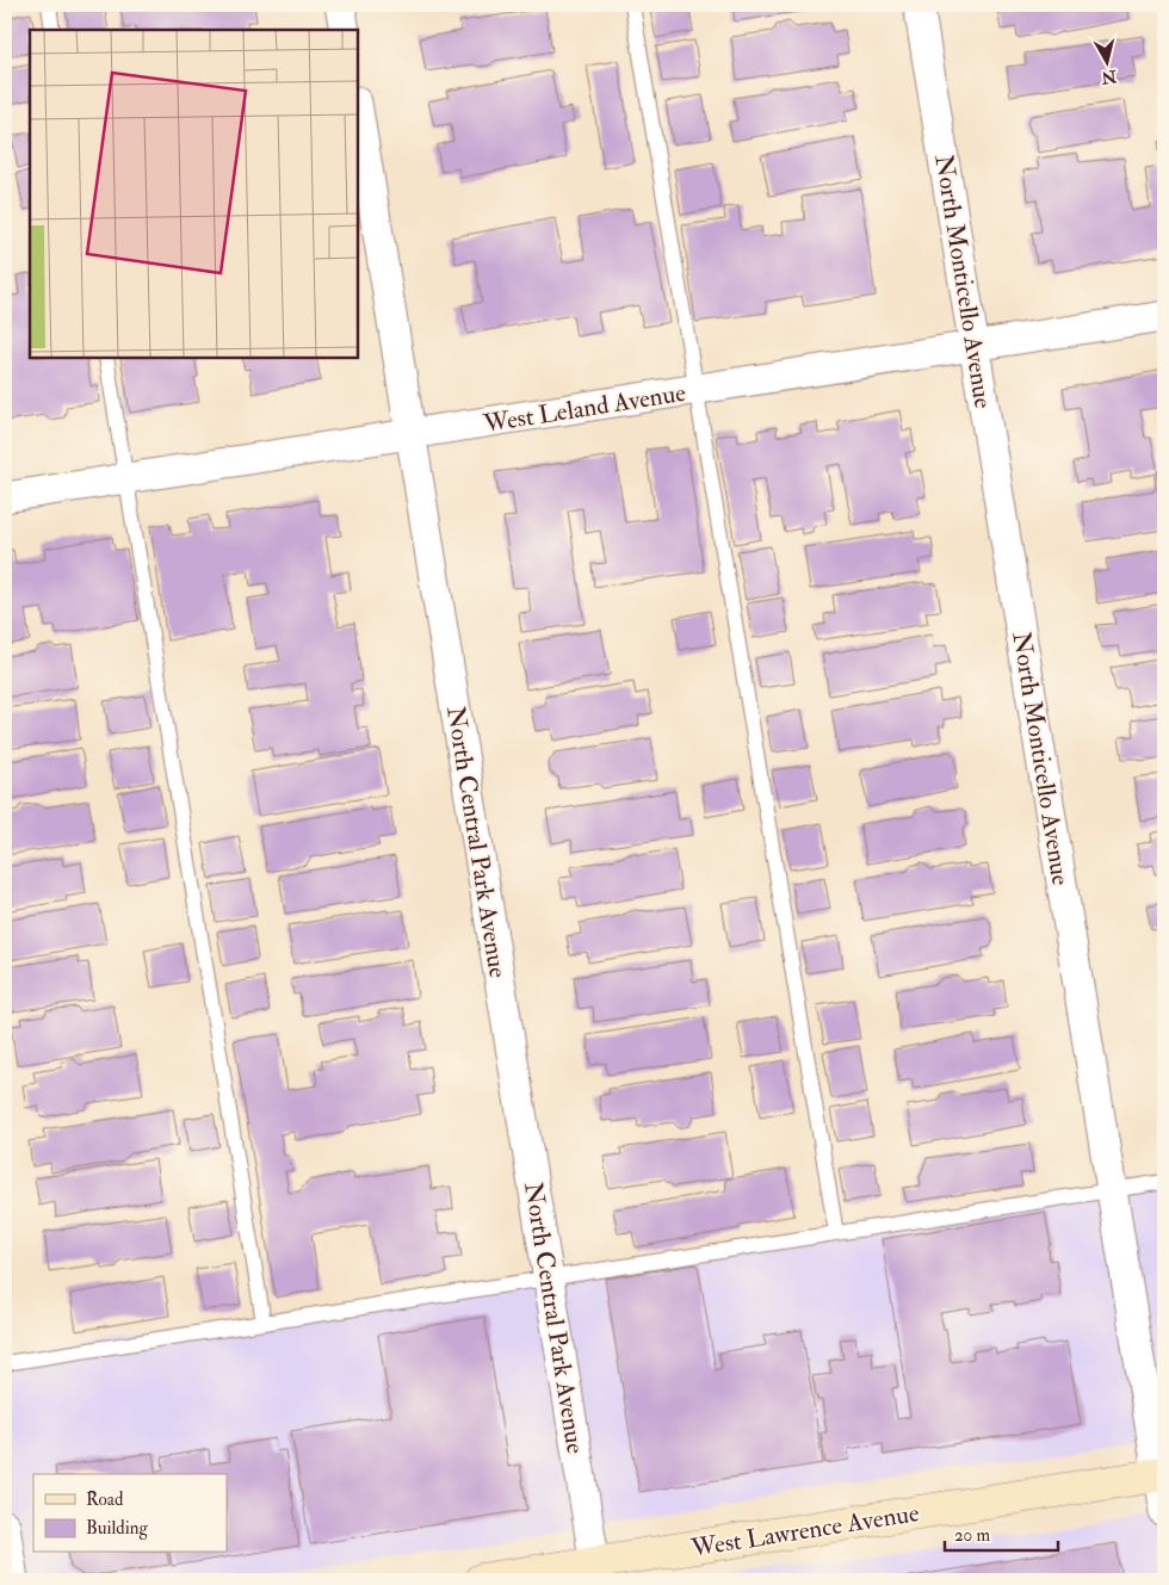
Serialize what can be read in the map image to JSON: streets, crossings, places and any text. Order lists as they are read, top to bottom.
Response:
{
  "streets": {
    "main road": ["West Lawrence Avenue"],
    "street": ["North Monticello Avenue", "West Leland Avenue", "North Central Park Avenue"]
  },
  "crossings": [
    ["North Monticello Avenue", "West Leland Avenue"],
    ["North Monticello Avenue", "West Lawrence Avenue"],
    ["West Leland Avenue", "North Central Park Avenue"],
    ["North Central Park Avenue", "West Lawrence Avenue"]
  ],
  "legend": ["Road", "Building"],
  "scale_bar": "20 m",
  "north": "bottom"
}
